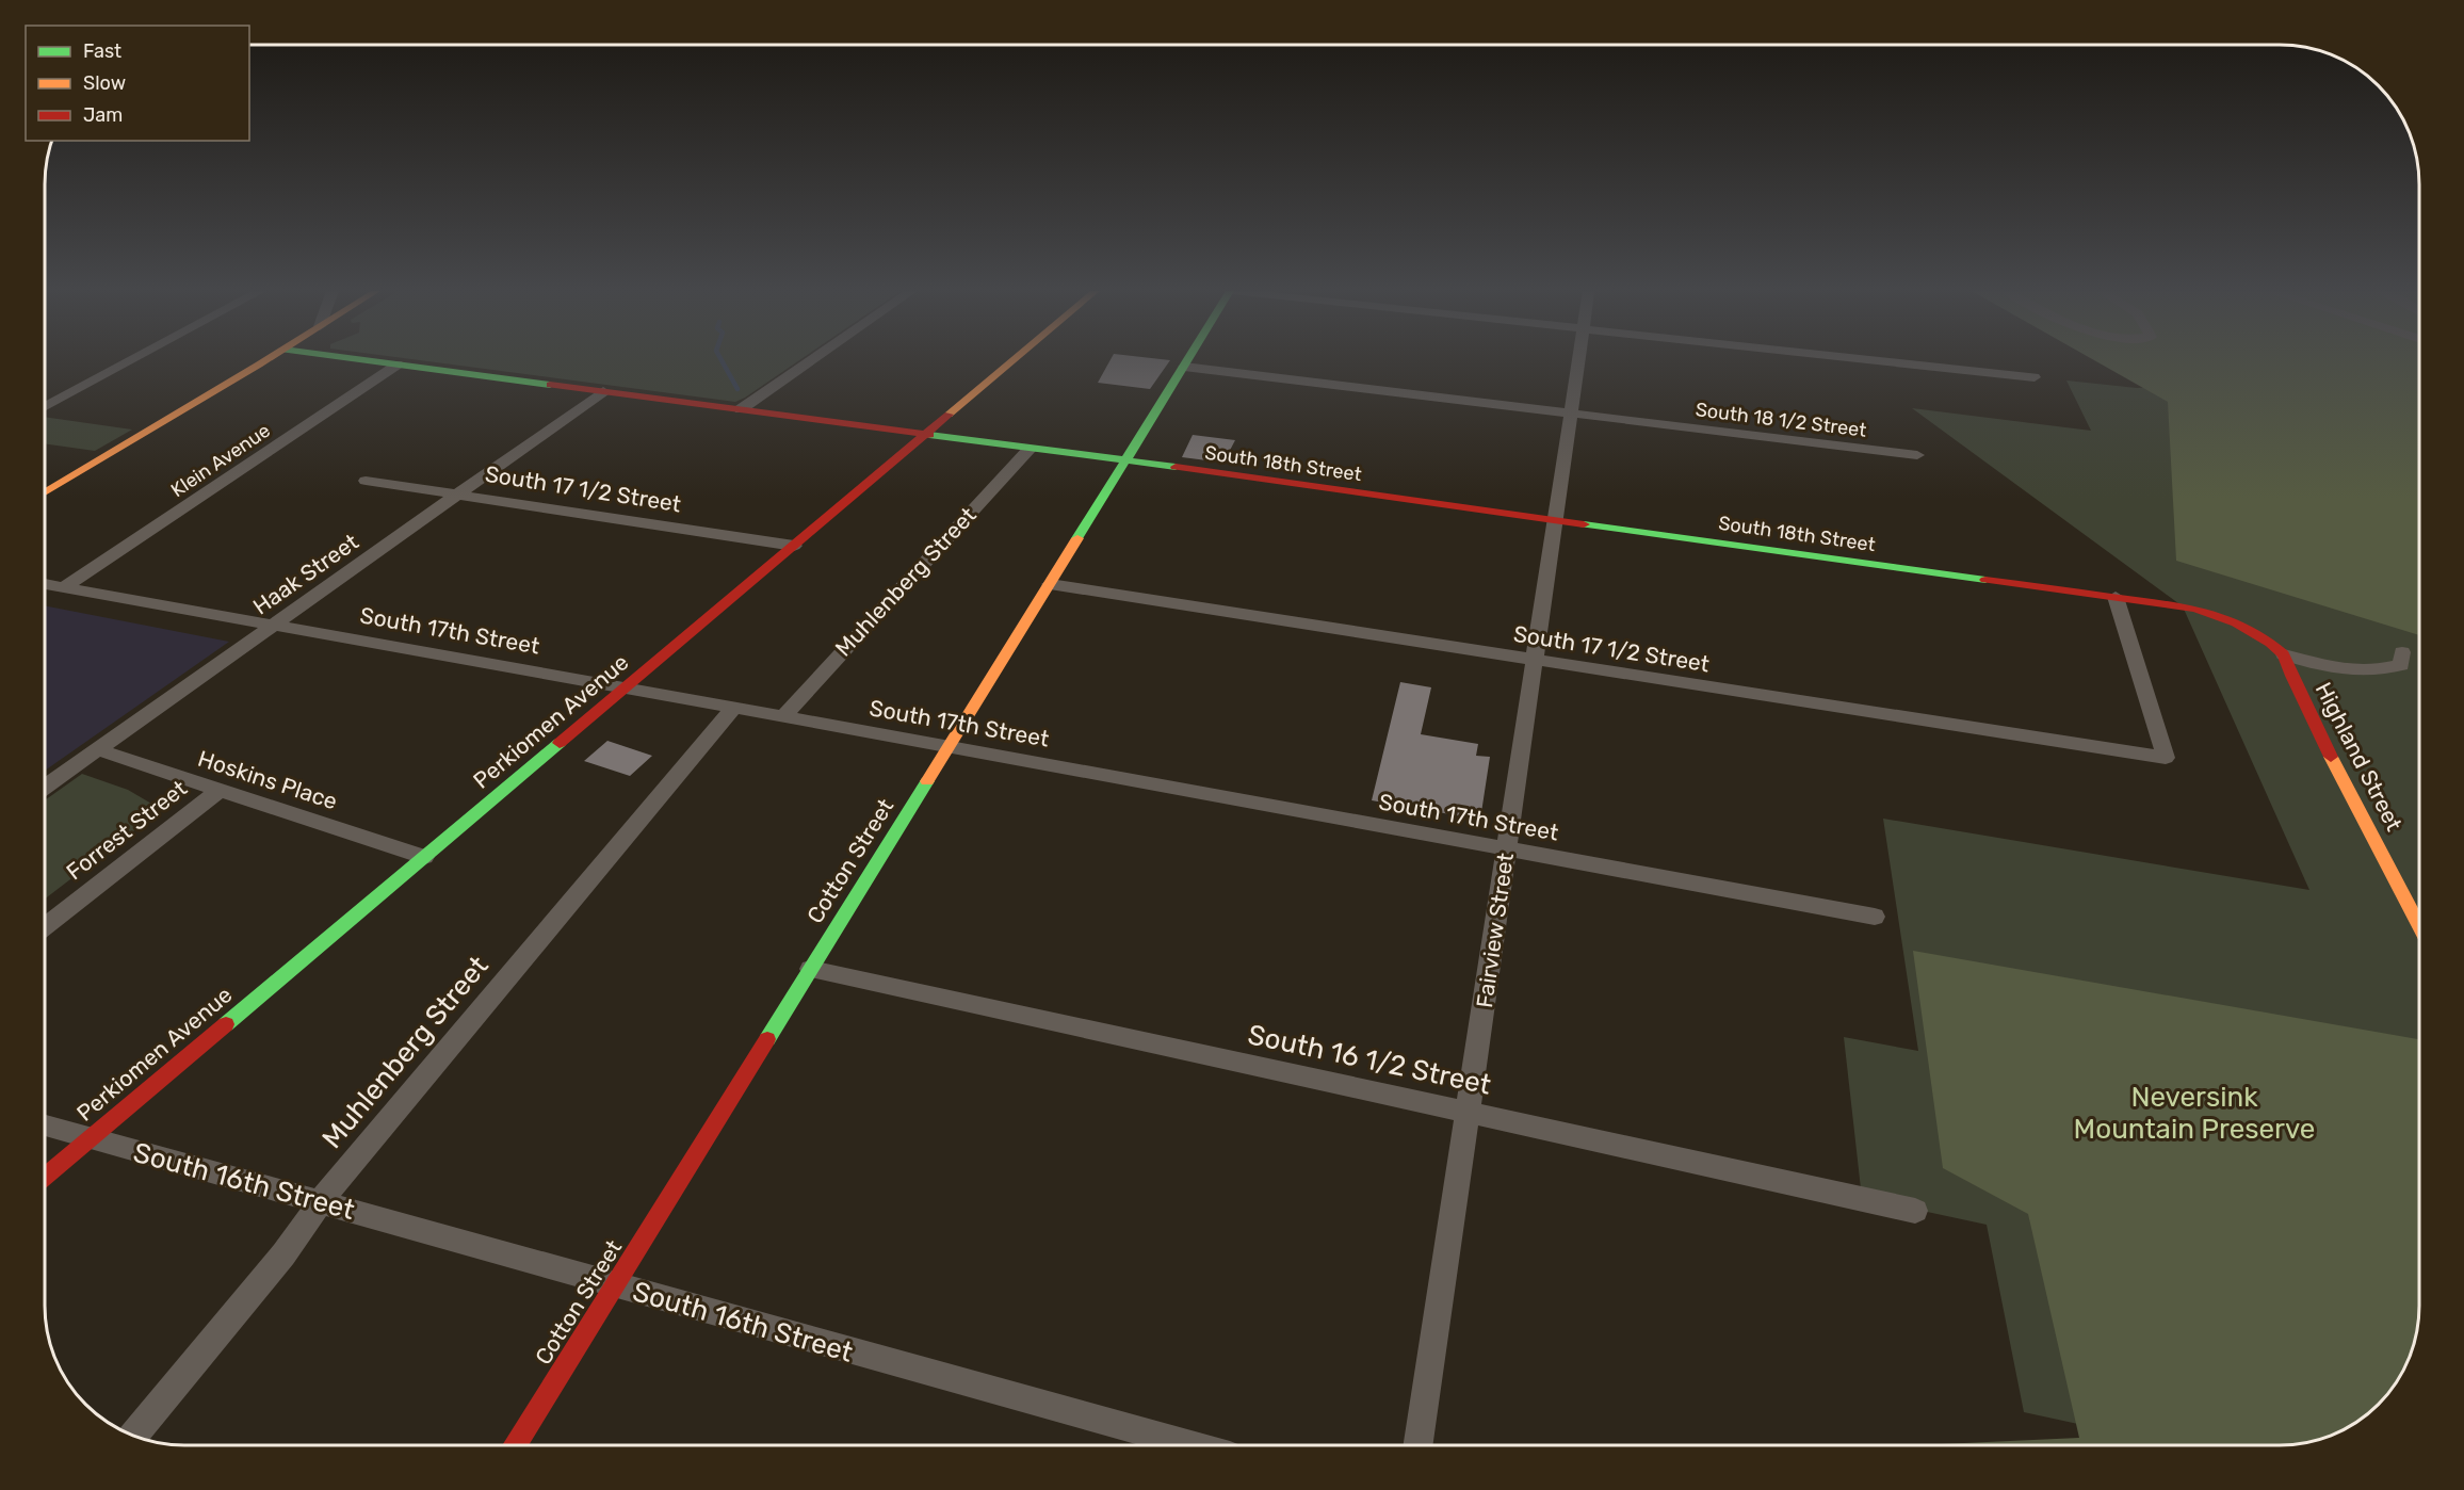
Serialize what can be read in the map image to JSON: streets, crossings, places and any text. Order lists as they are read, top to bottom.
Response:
{
  "streets": {
    "street": [
      "South 18 1/2 Street",
      "Klein Avenue",
      "South 18th Street",
      "South 17 1/2 Street",
      "Haak Street",
      "Muhlenberg Street",
      "South 17th Street",
      "Perkiomen Avenue",
      "Highland Street",
      "Hoskins Place",
      "Forrest Street",
      "Cotton Street",
      "Fairview Street",
      "South 16 1/2 Street",
      "South 16th Street"
    ]
  },
  "crossings": [
    ["South 18 1/2 Street", "Cotton Street"],
    ["South 18 1/2 Street", "Fairview Street"],
    ["Klein Avenue", "South 18th Street"],
    ["Klein Avenue", "South 17th Street"],
    ["South 18th Street", "South 17 1/2 Street"],
    ["South 18th Street", "Haak Street"],
    ["South 18th Street", "Muhlenberg Street"],
    ["South 18th Street", "Perkiomen Avenue"],
    ["South 18th Street", "Highland Street"],
    ["South 18th Street", "Cotton Street"],
    ["South 18th Street", "Fairview Street"],
    ["South 17 1/2 Street", "Haak Street"],
    ["South 17 1/2 Street", "Perkiomen Avenue"],
    ["South 17 1/2 Street", "Cotton Street"],
    ["South 17 1/2 Street", "Fairview Street"],
    ["Haak Street", "South 17th Street"],
    ["Haak Street", "Hoskins Place"],
    ["Muhlenberg Street", "South 17th Street"],
    ["Muhlenberg Street", "South 16th Street"],
    ["South 17th Street", "Perkiomen Avenue"],
    ["South 17th Street", "Cotton Street"],
    ["South 17th Street", "Fairview Street"],
    ["Perkiomen Avenue", "Hoskins Place"],
    ["Perkiomen Avenue", "South 16th Street"],
    ["Hoskins Place", "Forrest Street"],
    ["Cotton Street", "South 16 1/2 Street"],
    ["Cotton Street", "South 16th Street"],
    ["Fairview Street", "South 16 1/2 Street"]
  ],
  "parks": ["Neversink Mountain Preserve"],
  "legend": ["Fast", "Slow", "Jam"]
}
